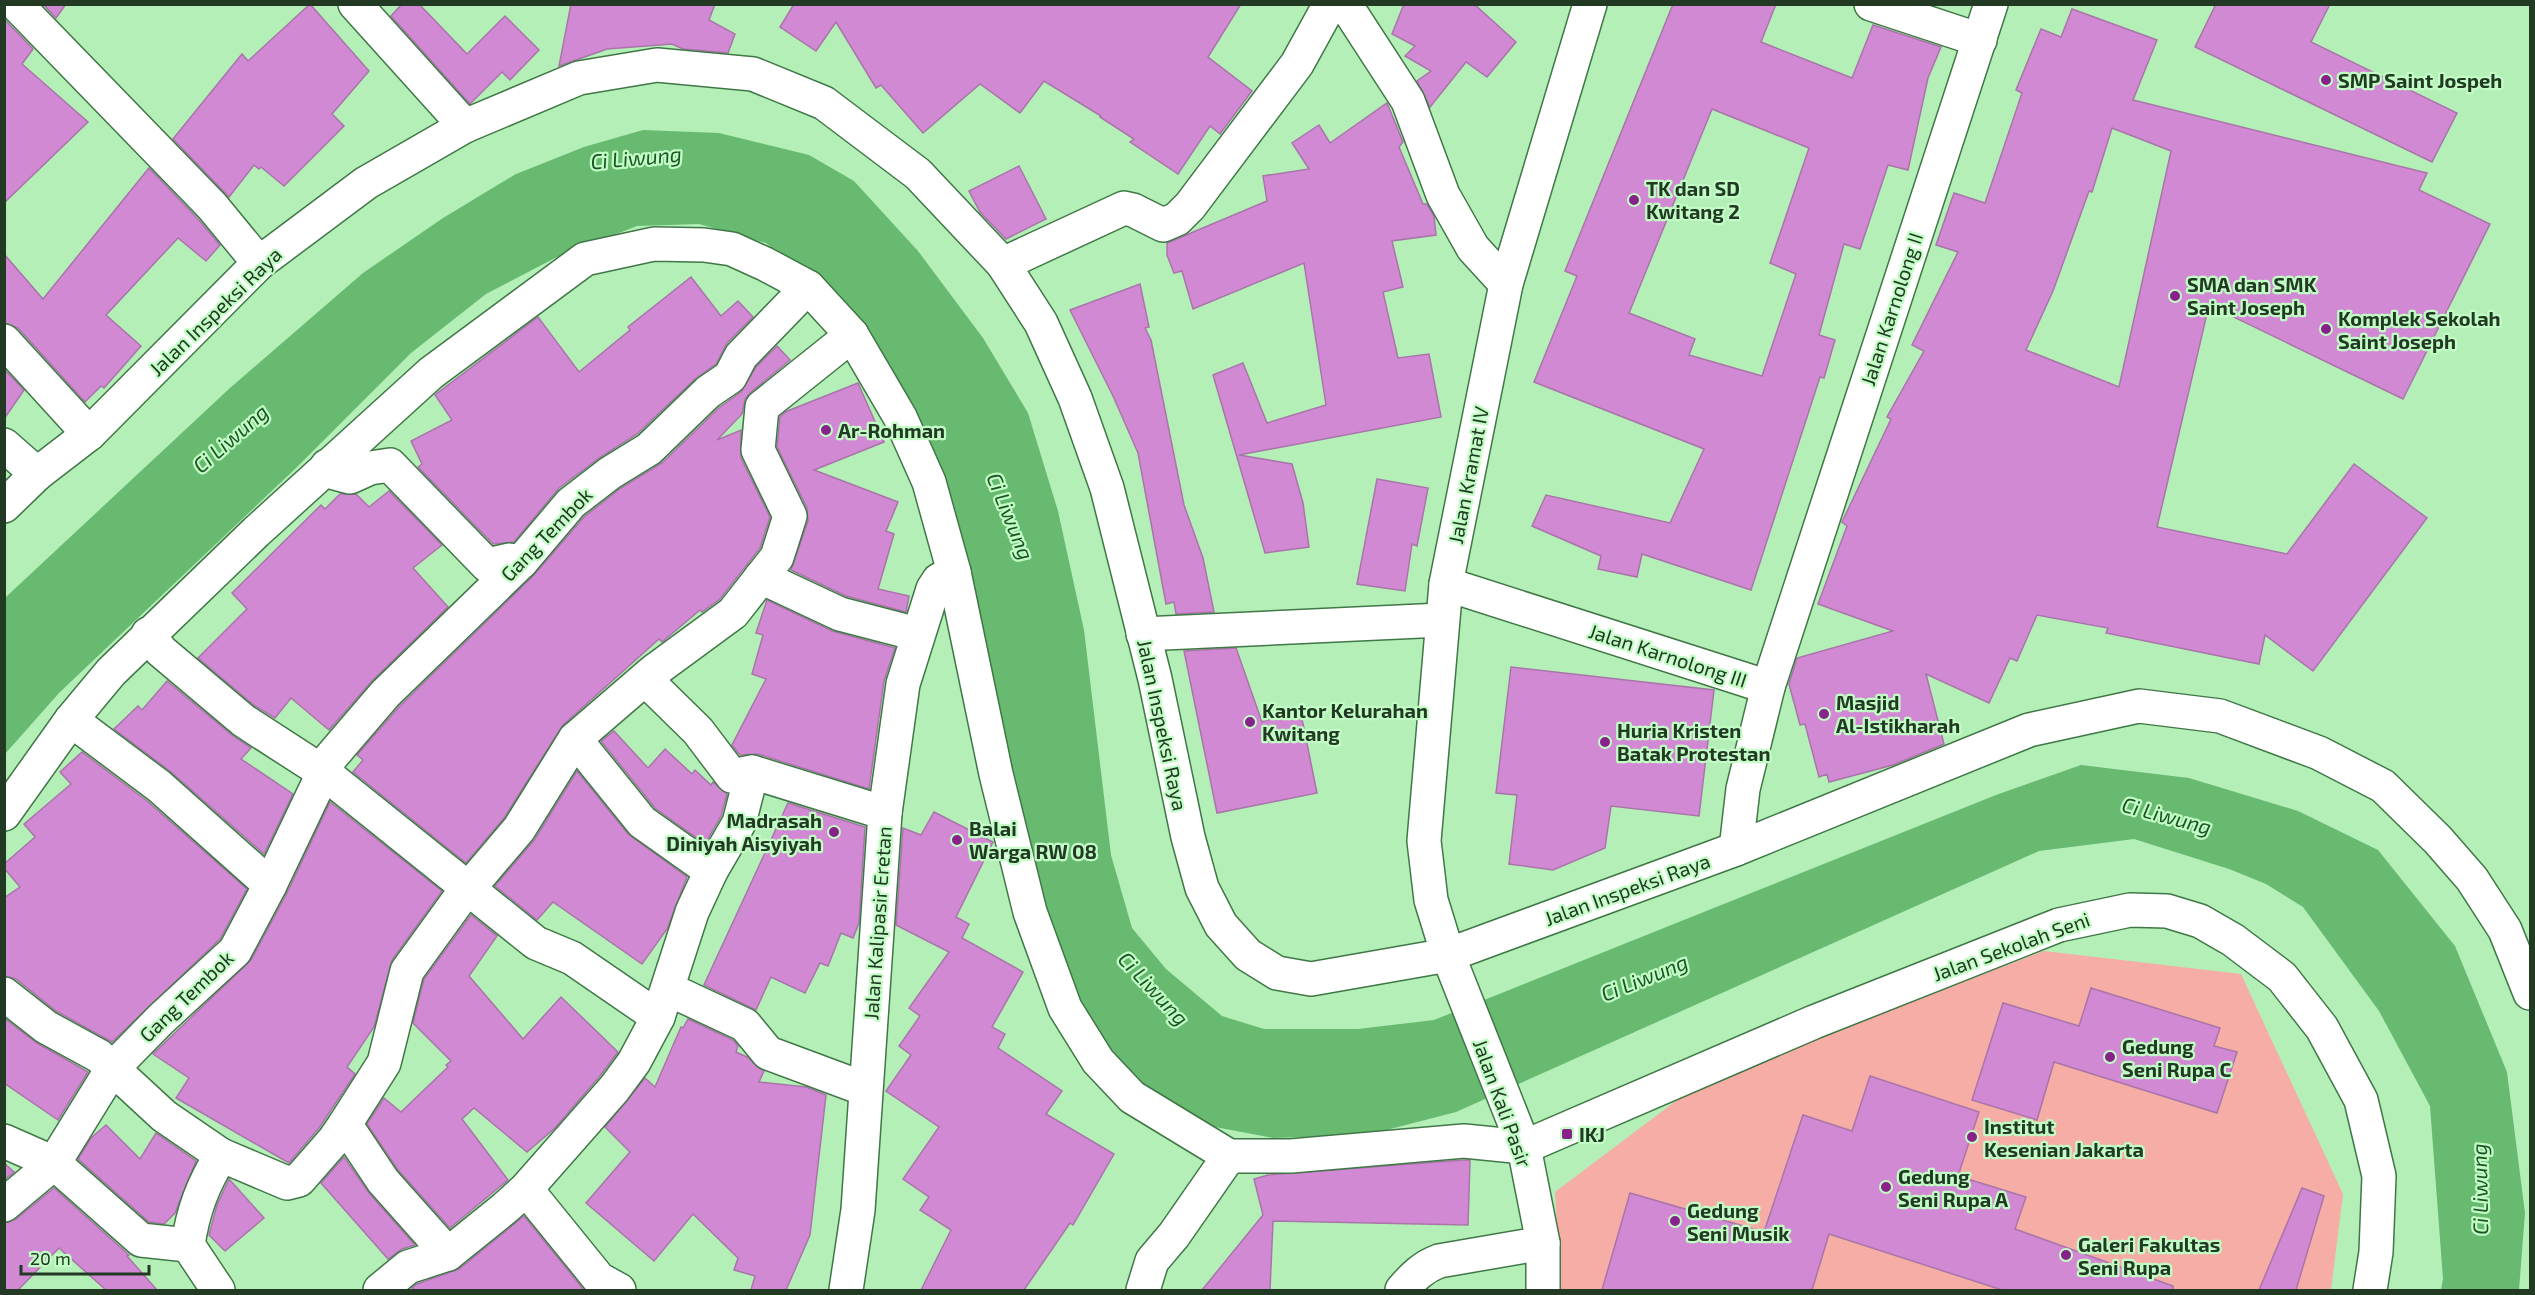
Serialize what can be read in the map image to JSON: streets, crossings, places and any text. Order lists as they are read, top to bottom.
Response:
{
  "streets": {
    "street": [
      "Jalan Karnolong II",
      "Jalan Inspeksi Raya",
      "Jalan Kramat IV",
      "Gang Tembok",
      "Jalan Karnolong III",
      "Jalan Kalipasir Eretan",
      "Jalan Sekolah Seni",
      "Jalan Kali Pasir"
    ]
  },
  "crossings": [
    ["Jalan Karnolong II", "Jalan Karnolong III"],
    ["Jalan Inspeksi Raya", "Jalan Kramat IV"],
    ["Jalan Inspeksi Raya", "Jalan Karnolong III"],
    ["Jalan Inspeksi Raya", "Jalan Kali Pasir"],
    ["Jalan Kramat IV", "Jalan Karnolong III"],
    ["Jalan Kramat IV", "Jalan Kali Pasir"],
    ["Jalan Sekolah Seni", "Jalan Kali Pasir"]
  ],
  "water": ["Ci Liwung"],
  "places": {
    "other": [
      "SMP Saint Jospeh",
      "TK dan SD Kwitang 2",
      "SMA dan SMK Saint Joseph",
      "Komplek Sekolah Saint Joseph",
      "Ar-Rohman",
      "Masjid Al-Istikharah",
      "Kantor Kelurahan Kwitang",
      "Huria Kristen Batak Protestan",
      "Madrasah Diniyah Aisyiyah",
      "Balai Warga RW 08",
      "Gedung Seni Rupa C",
      "Institut Kesenian Jakarta",
      "Gedung Seni Rupa A",
      "Gedung Seni Musik",
      "Galeri Fakultas Seni Rupa"
    ],
    "transit": ["IKJ"]
  },
  "scale_bar": "20 m"
}
